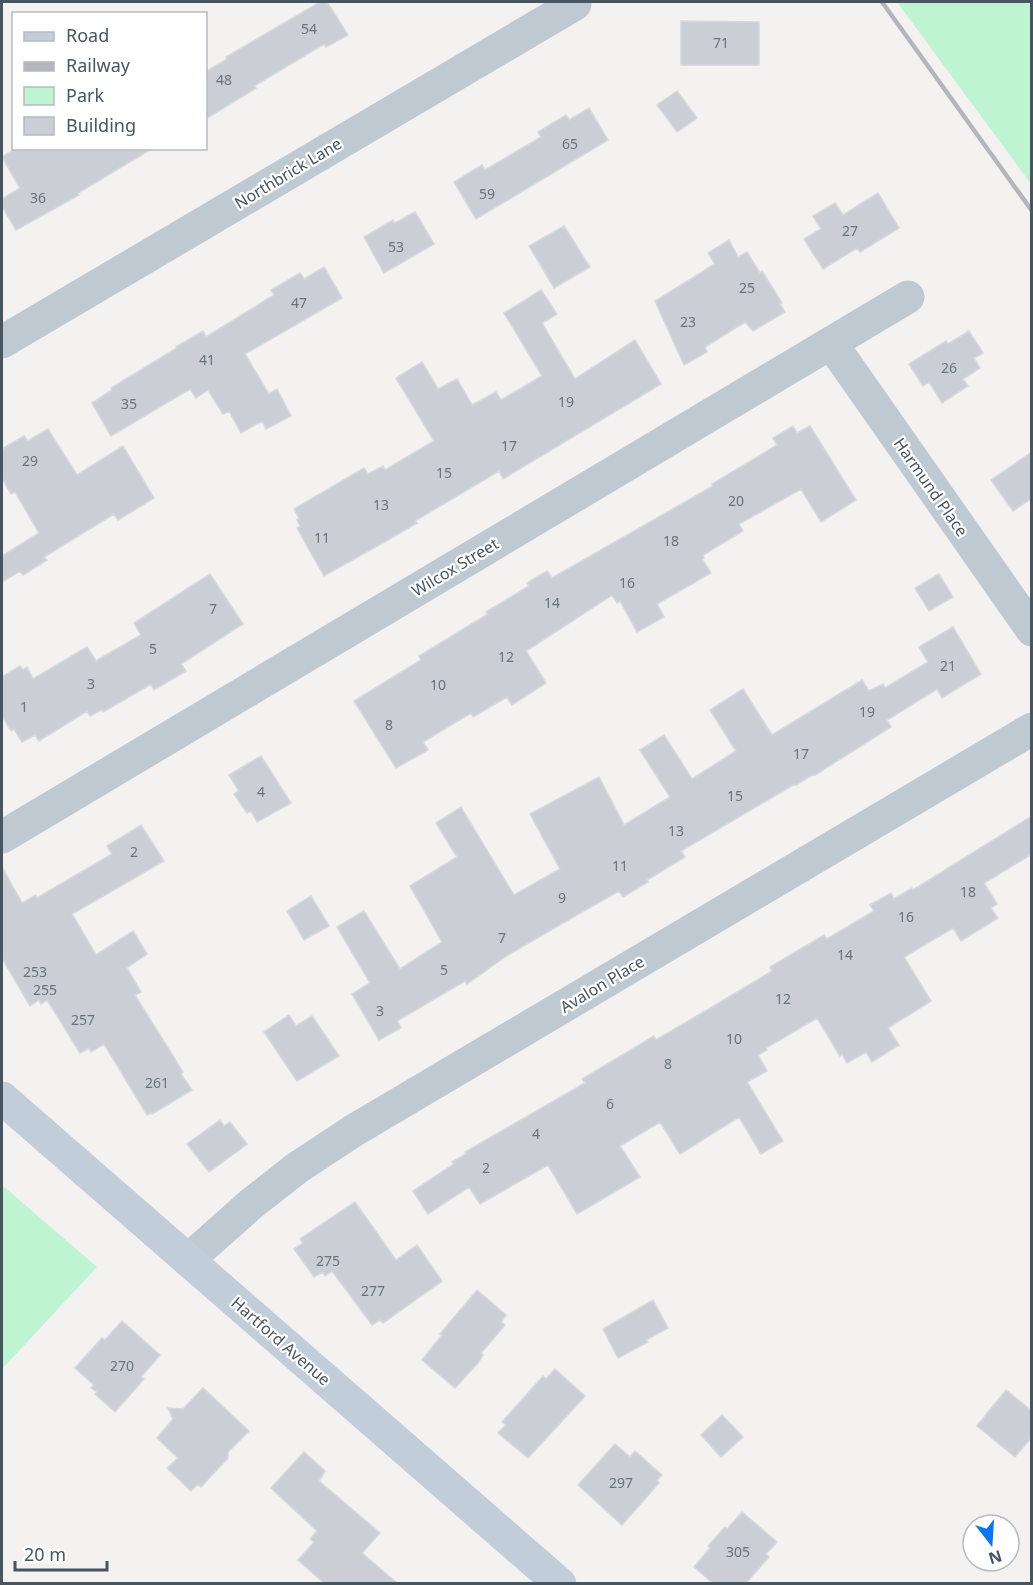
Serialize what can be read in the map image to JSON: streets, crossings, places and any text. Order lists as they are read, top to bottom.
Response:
{
  "streets": {
    "street": [
      "Northbrick Lane",
      "Harmund Place",
      "Wilcox Street",
      "Avalon Place",
      "Hartford Avenue"
    ]
  },
  "crossings": [
    ["Harmund Place", "Wilcox Street"],
    ["Avalon Place", "Hartford Avenue"]
  ],
  "house_numbers": [
    "54",
    "71",
    "48",
    "65",
    "59",
    "36",
    "27",
    "53",
    "25",
    "47",
    "23",
    "41",
    "26",
    "19",
    "35",
    "17",
    "29",
    "15",
    "20",
    "13",
    "11",
    "18",
    "16",
    "14",
    "7",
    "5",
    "12",
    "21",
    "3",
    "10",
    "1",
    "19",
    "8",
    "17",
    "4",
    "15",
    "13",
    "2",
    "11",
    "18",
    "9",
    "16",
    "7",
    "14",
    "5",
    "253",
    "255",
    "12",
    "3",
    "257",
    "10",
    "8",
    "261",
    "6",
    "4",
    "2",
    "275",
    "277",
    "270",
    "297",
    "305"
  ],
  "legend": [
    "Road",
    "Railway",
    "Park",
    "Building"
  ],
  "scale_bar": "20 m",
  "north": "bottom"
}
